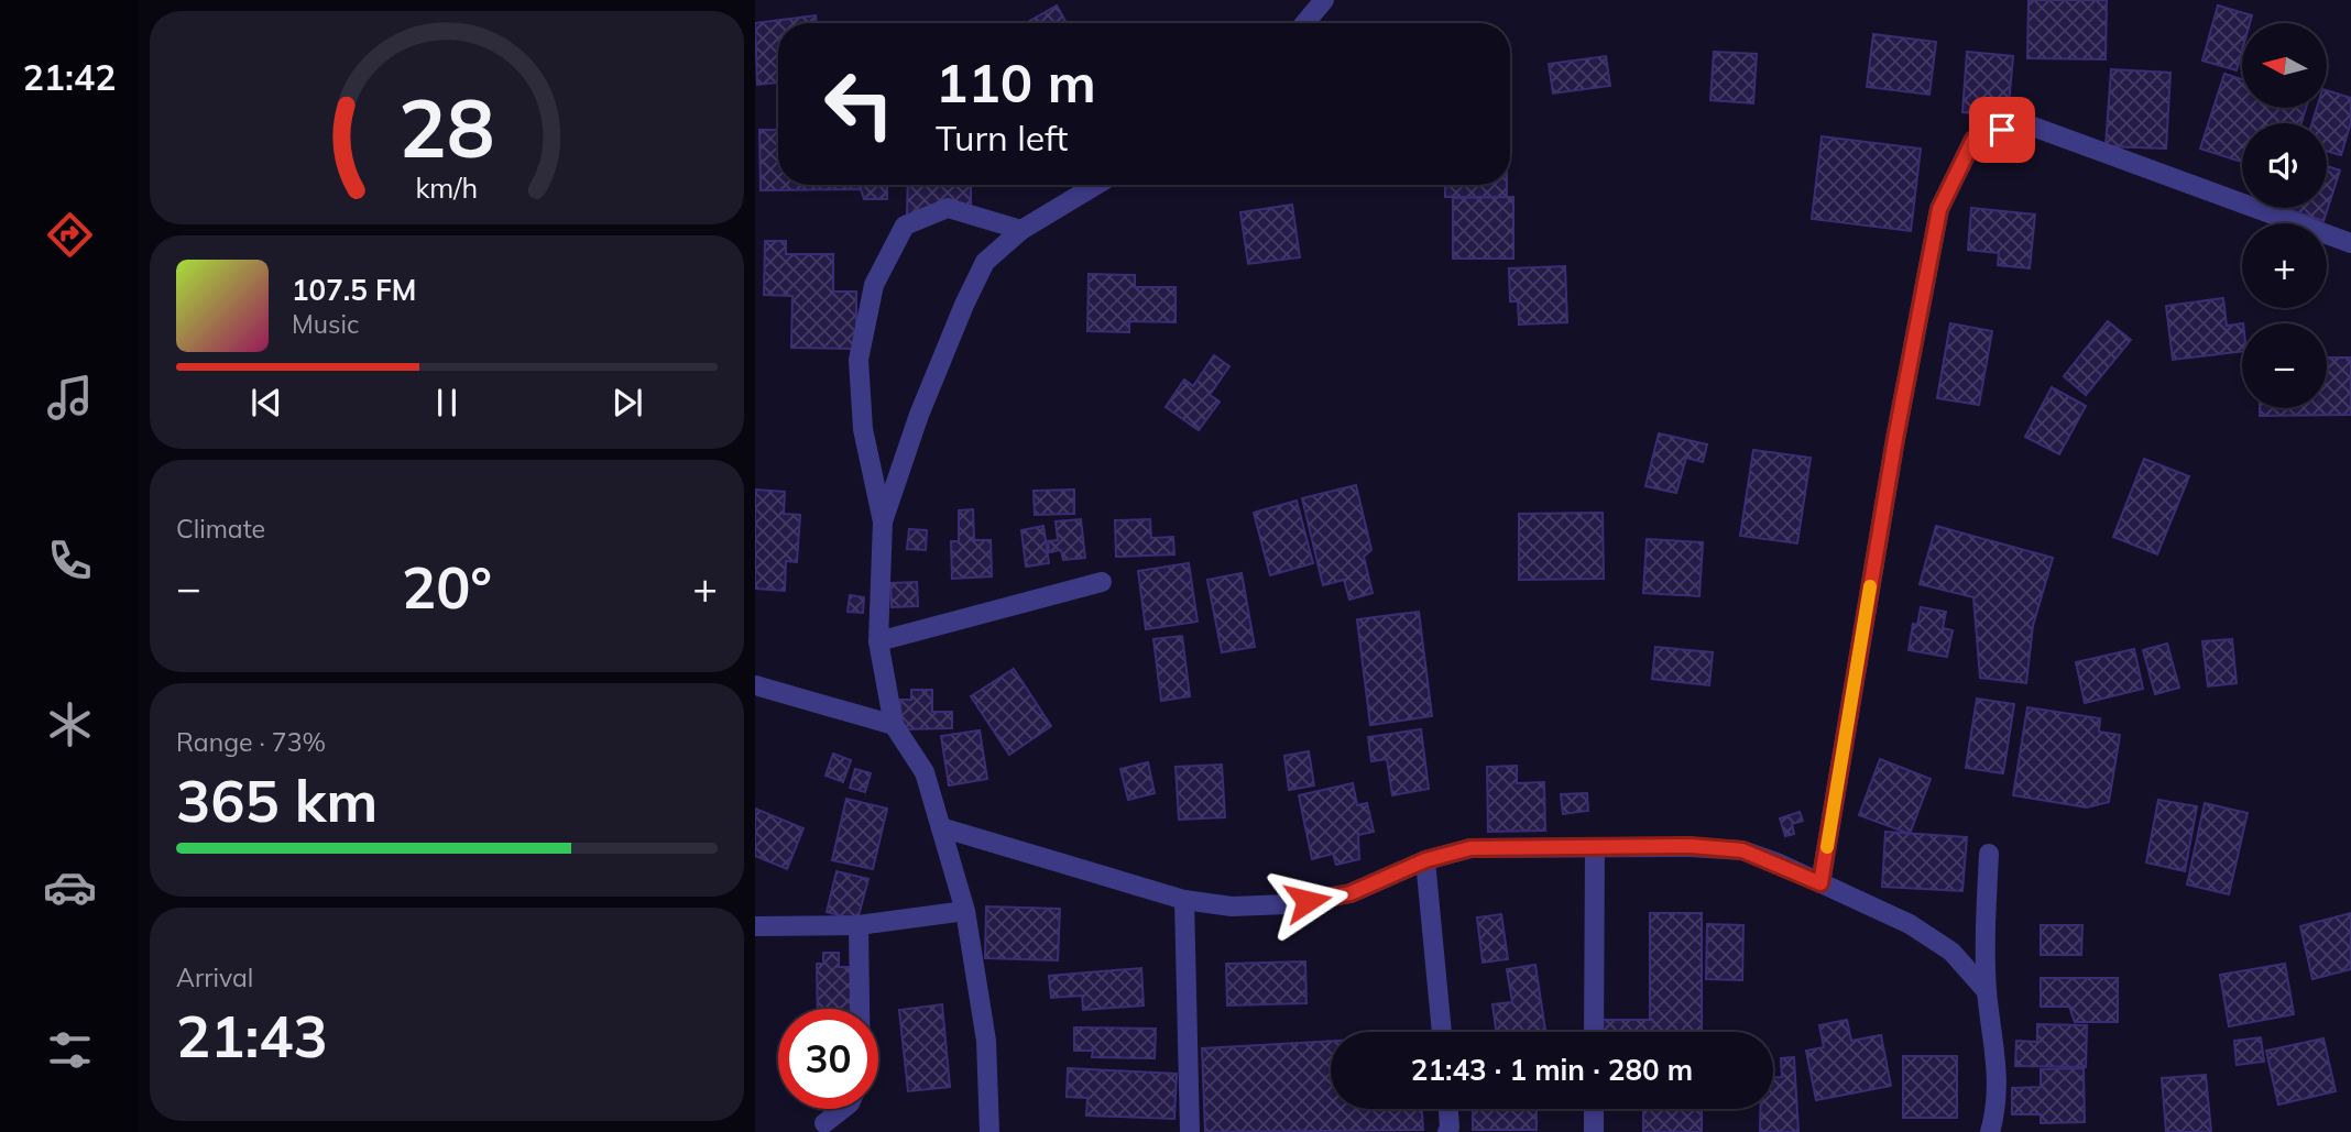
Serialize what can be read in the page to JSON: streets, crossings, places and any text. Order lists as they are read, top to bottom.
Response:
{
  "north": "left",
  "page": {
    "tabs": "21:42",
    "map_buttons": ["+", "−"],
    "turn": ["110 m", "Turn left"],
    "song": ["107.5 FM", "Music"],
    "tile": [
      "Climate",
      ["Range · 73%", "365 km"],
      ["Arrival", "21:43"]
    ],
    "heat": ["−", "20°", "+"],
    "limit": "30",
    "trip": "21:43 · 1 min · 280 m",
    "gauge": ["28", "km/h"]
  }
}
